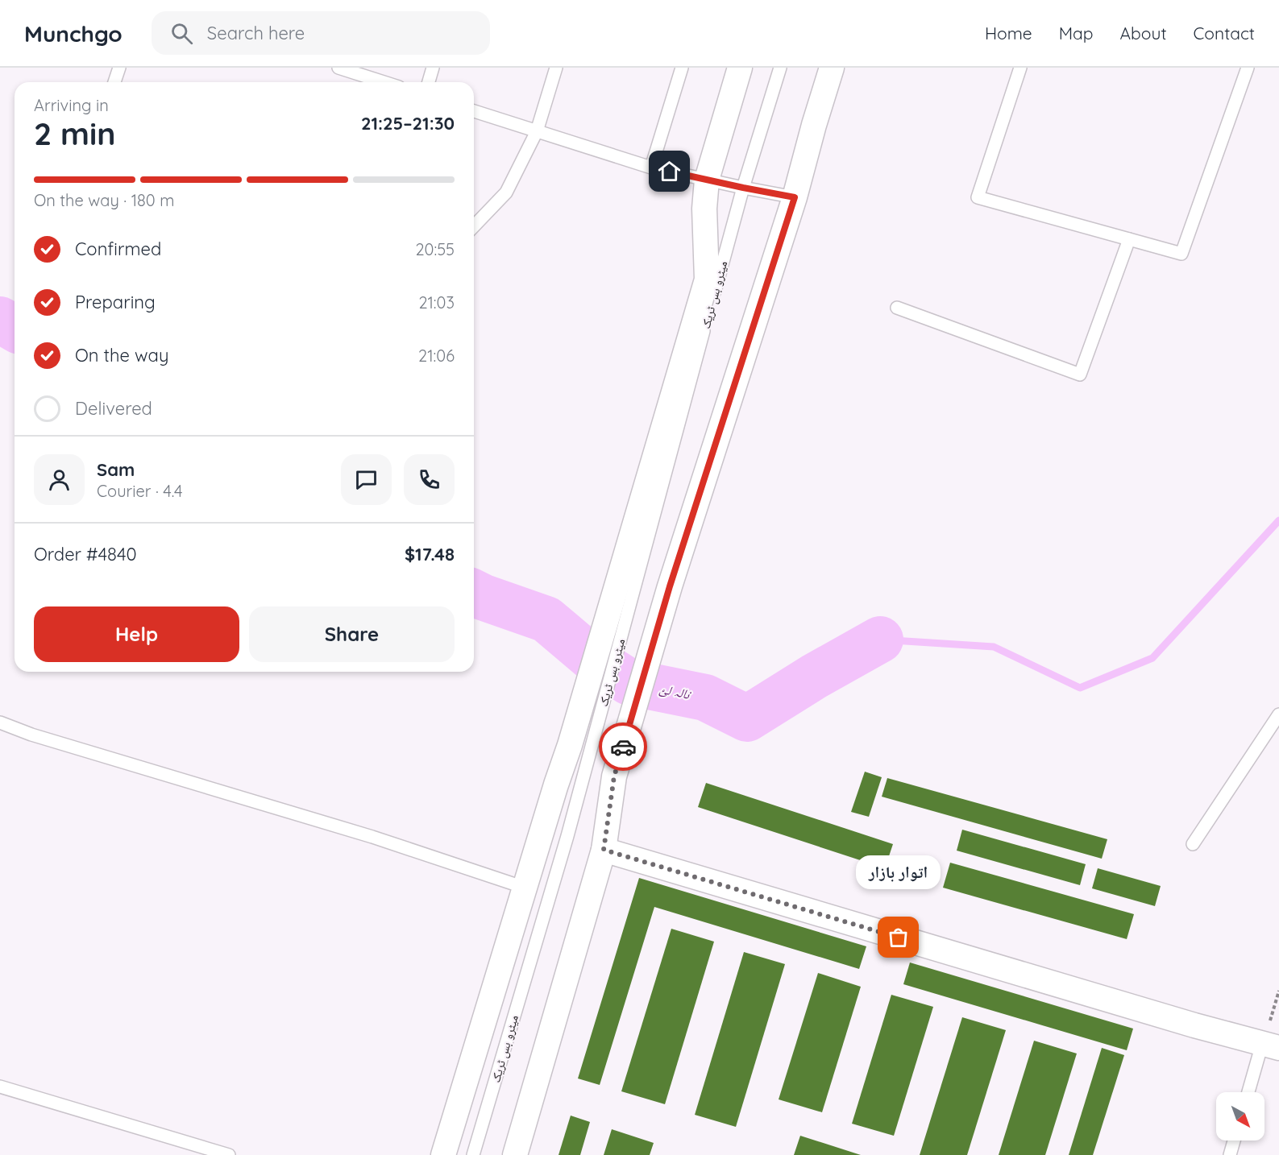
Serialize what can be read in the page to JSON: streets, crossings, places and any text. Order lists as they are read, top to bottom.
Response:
{
  "streets": {
    "lane": ["میٹرو بس ٹریک"]
  },
  "water": ["نالہ لئ"],
  "places": ["اتوار بازار"],
  "north": "bottom right",
  "page": {
    "header": "Munchgo",
    "search": "Search here",
    "nav": [
      "Home",
      "Map",
      "About",
      "Contact"
    ],
    "heading": ["2 min", "Arriving in", "21:25–21:30"],
    "panel": [
      "Sam",
      "Courier · 4.4",
      "Order #4840",
      "$17.48"
    ],
    "bar": "On the way · 180 m",
    "list": [
      ["Confirmed", "20:55"],
      ["Preparing", "21:03"],
      ["On the way", "21:06"],
      "Delivered"
    ],
    "buttons": ["Help", "Share"],
    "bubble": "اتوار بازار"
  }
}
